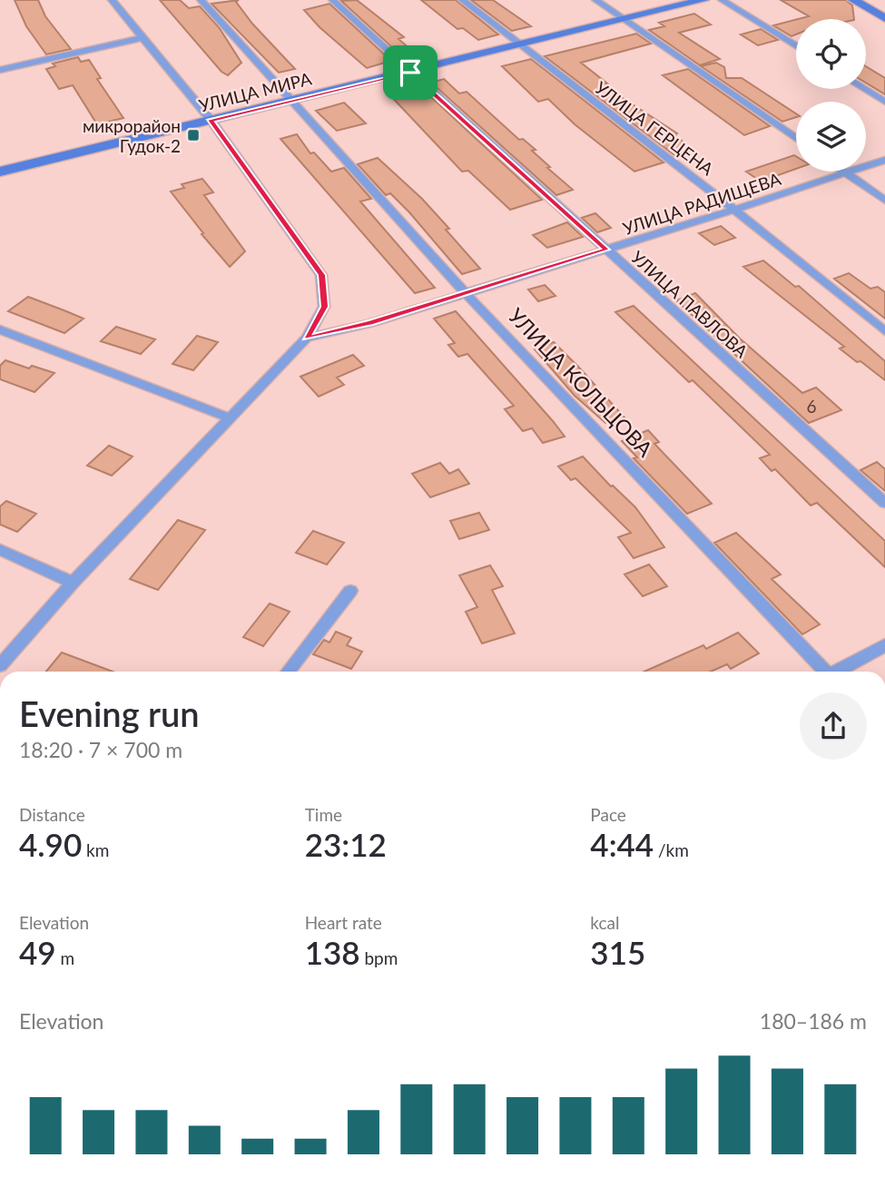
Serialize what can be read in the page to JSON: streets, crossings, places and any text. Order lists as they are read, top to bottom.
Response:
{
  "streets": {
    "main road": ["УЛИЦА МИРА"],
    "street": [
      "УЛИЦА ГЕРЦЕНА",
      "УЛИЦА РАДИЩЕВА",
      "УЛИЦА ПАВЛОВА",
      "УЛИЦА КОЛЬЦОВА"
    ]
  },
  "crossings": [
    ["УЛИЦА МИРА", "УЛИЦА ГЕРЦЕНА"],
    ["УЛИЦА МИРА", "УЛИЦА ПАВЛОВА"],
    ["УЛИЦА МИРА", "УЛИЦА КОЛЬЦОВА"],
    ["УЛИЦА ГЕРЦЕНА", "УЛИЦА РАДИЩЕВА"],
    ["УЛИЦА РАДИЩЕВА", "УЛИЦА ПАВЛОВА"],
    ["УЛИЦА РАДИЩЕВА", "УЛИЦА КОЛЬЦОВА"]
  ],
  "places": {
    "transit": ["микрорайон Гудок-2"]
  },
  "house_numbers": ["6"],
  "page": {
    "heading": ["Evening run", "18:20 · 7 × 700 m"],
    "stats": [
      ["Distance", "4.90 km"],
      ["Time", "23:12"],
      ["Pace", "4:44 /km"],
      ["Elevation", "49 m"],
      ["Heart rate", "138 bpm"],
      ["kcal", "315"]
    ],
    "chart": ["Elevation", "180–186 m"]
  }
}
